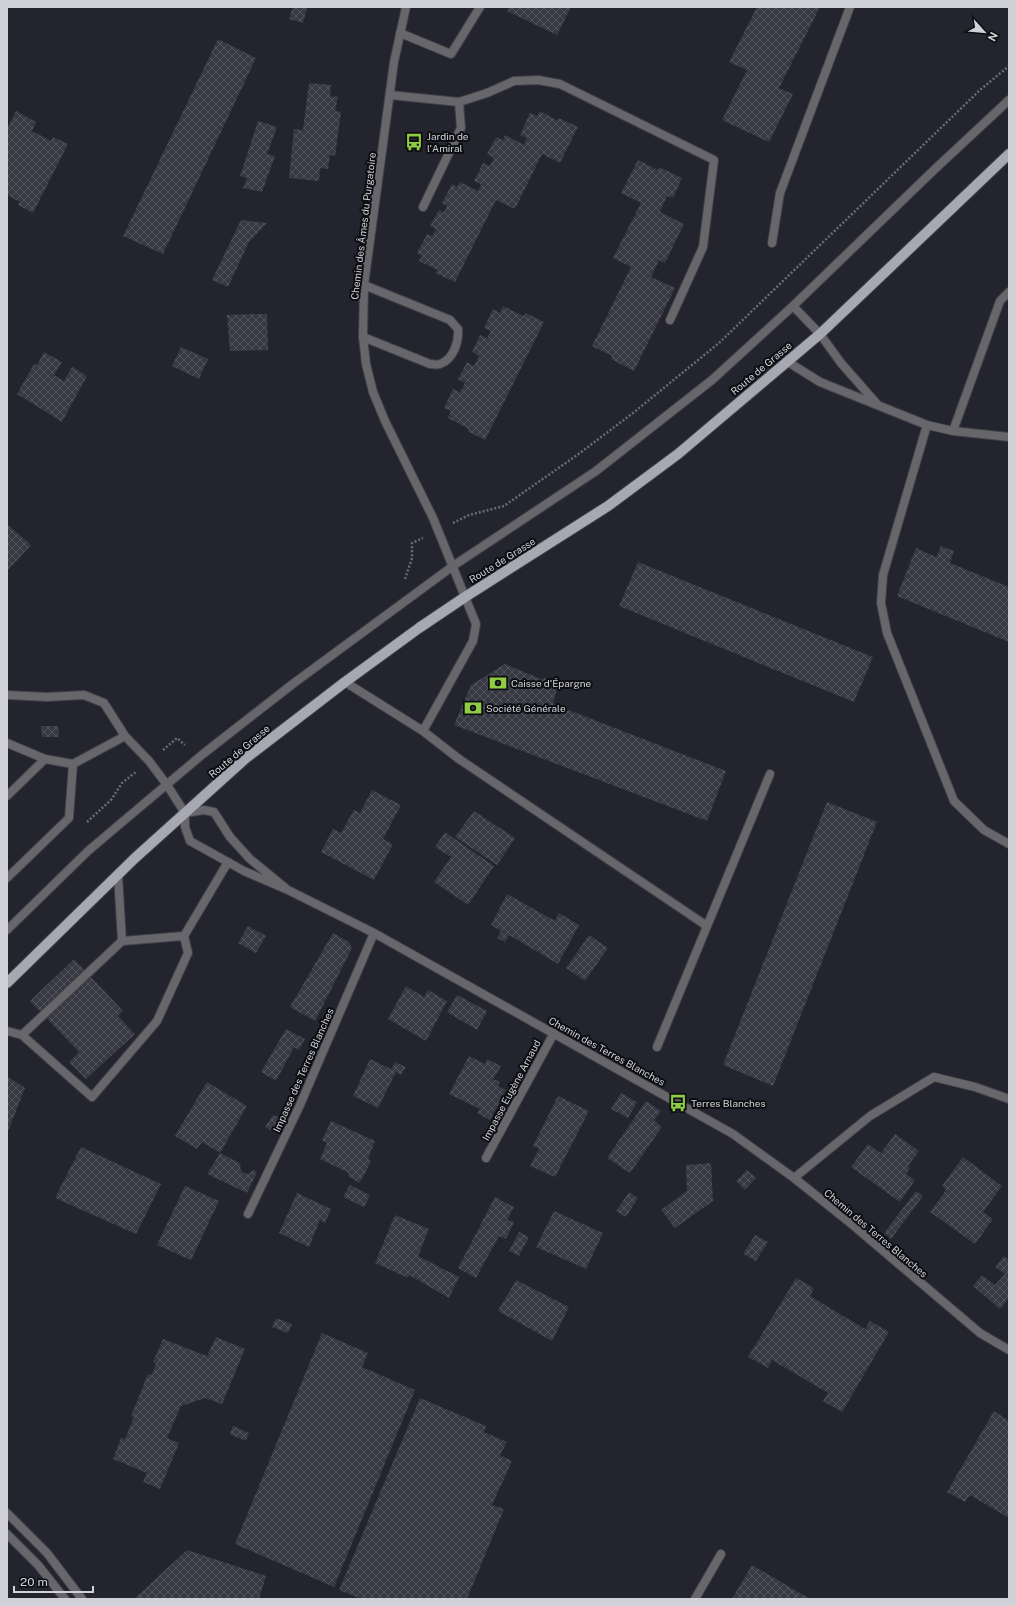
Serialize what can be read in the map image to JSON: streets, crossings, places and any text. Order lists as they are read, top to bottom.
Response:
{
  "streets": {
    "main road": ["Route de Grasse"],
    "street": [
      "Chemin des Âmes du Purgatoire",
      "Chemin des Terres Blanches",
      "Impasse des Terres Blanches",
      "Impasse Eugène Arnaud"
    ]
  },
  "crossings": [
    ["Chemin des Âmes du Purgatoire", "Route de Grasse"],
    ["Route de Grasse", "Chemin des Terres Blanches"],
    ["Chemin des Terres Blanches", "Impasse des Terres Blanches"],
    ["Chemin des Terres Blanches", "Impasse Eugène Arnaud"]
  ],
  "places": {
    "bus stop": ["Jardin de l'Amiral", "Terres Blanches"],
    "bank": ["Caisse d'Épargne", "Société Générale"]
  },
  "scale_bar": "20 m",
  "north": "bottom right"
}
